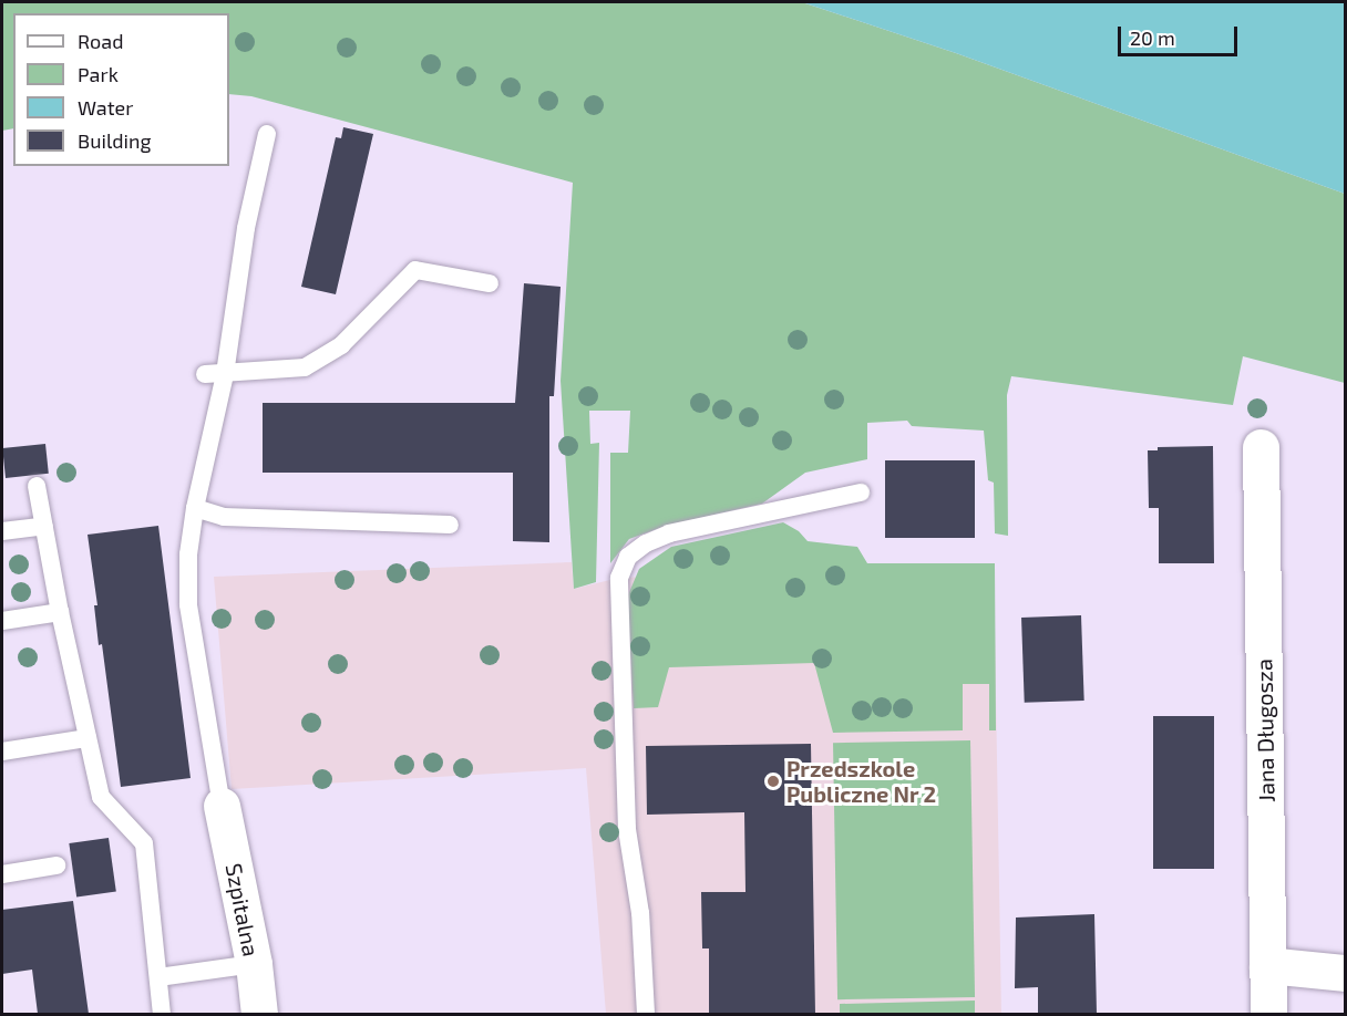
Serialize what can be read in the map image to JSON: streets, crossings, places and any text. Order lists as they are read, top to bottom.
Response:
{
  "streets": {
    "street": ["Jana Długosza", "Szpitalna"]
  },
  "places": ["Przedszkole Publiczne Nr 2"],
  "legend": [
    "Road",
    "Park",
    "Water",
    "Building"
  ],
  "scale_bar": "20 m"
}
